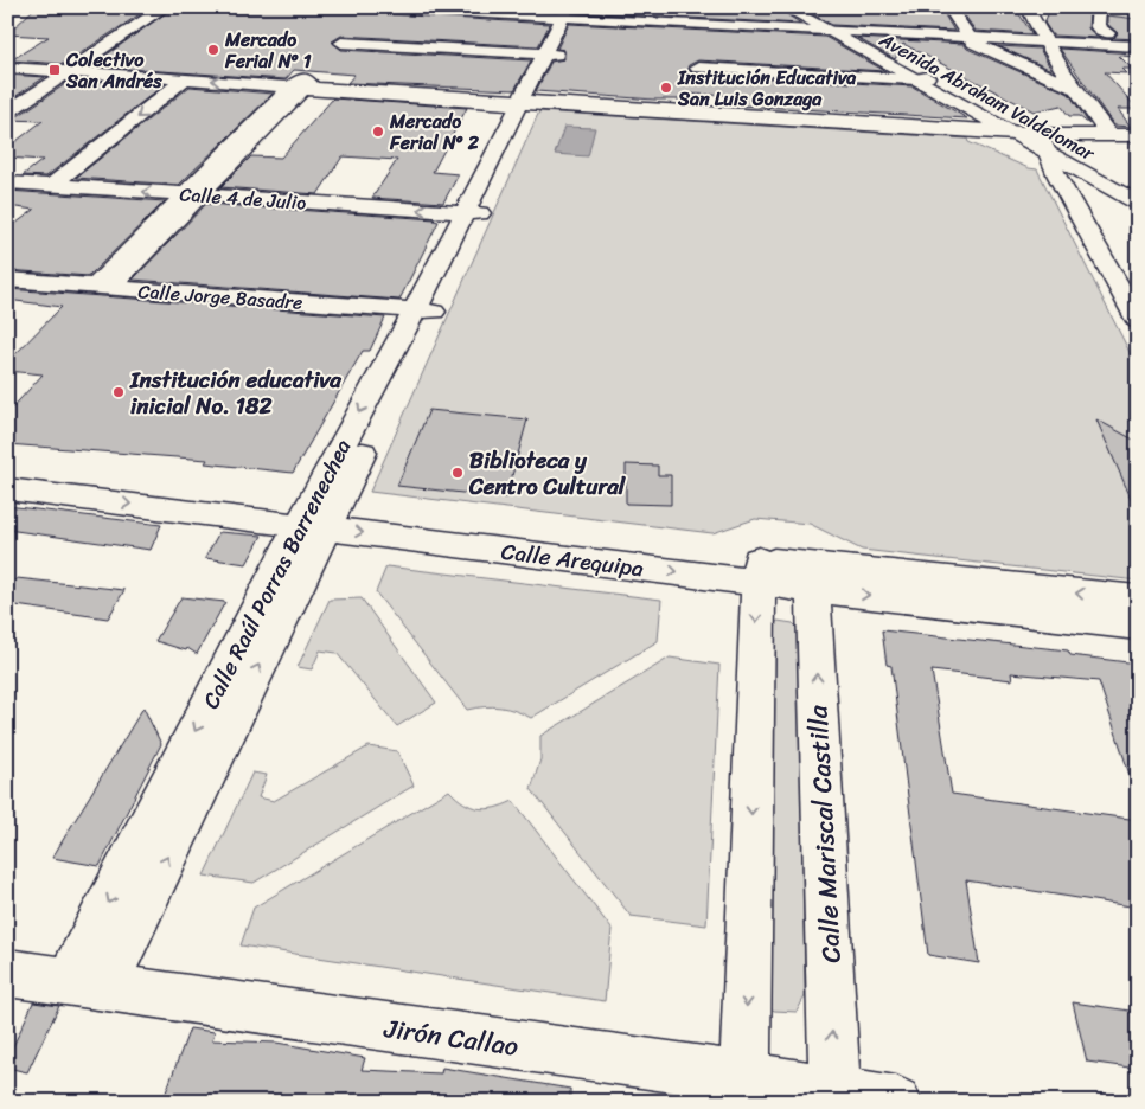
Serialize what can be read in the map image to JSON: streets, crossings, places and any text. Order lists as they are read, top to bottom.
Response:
{
  "streets": {
    "street": [
      "Avenida Abraham Valdelomar",
      "Calle 4 de Julio",
      "Calle Jorge Basadre",
      "Calle Arequipa",
      "Calle Raúl Porras Barrenechea",
      "Calle Mariscal Castilla",
      "Jirón Callao"
    ]
  },
  "crossings": [
    ["Calle 4 de Julio", "Calle Raúl Porras Barrenechea"],
    ["Calle Jorge Basadre", "Calle Raúl Porras Barrenechea"],
    ["Calle Arequipa", "Calle Raúl Porras Barrenechea"],
    ["Calle Arequipa", "Calle Mariscal Castilla"],
    ["Calle Raúl Porras Barrenechea", "Jirón Callao"],
    ["Calle Mariscal Castilla", "Jirón Callao"]
  ],
  "places": {
    "other": [
      "Mercado Ferial Nº 1",
      "Institución Educativa San Luis Gonzaga",
      "Mercado Ferial Nº 2",
      "Institución educativa inicial No. 182",
      "Biblioteca y Centro Cultural"
    ],
    "transit": ["Colectivo San Andrés"]
  }
}
